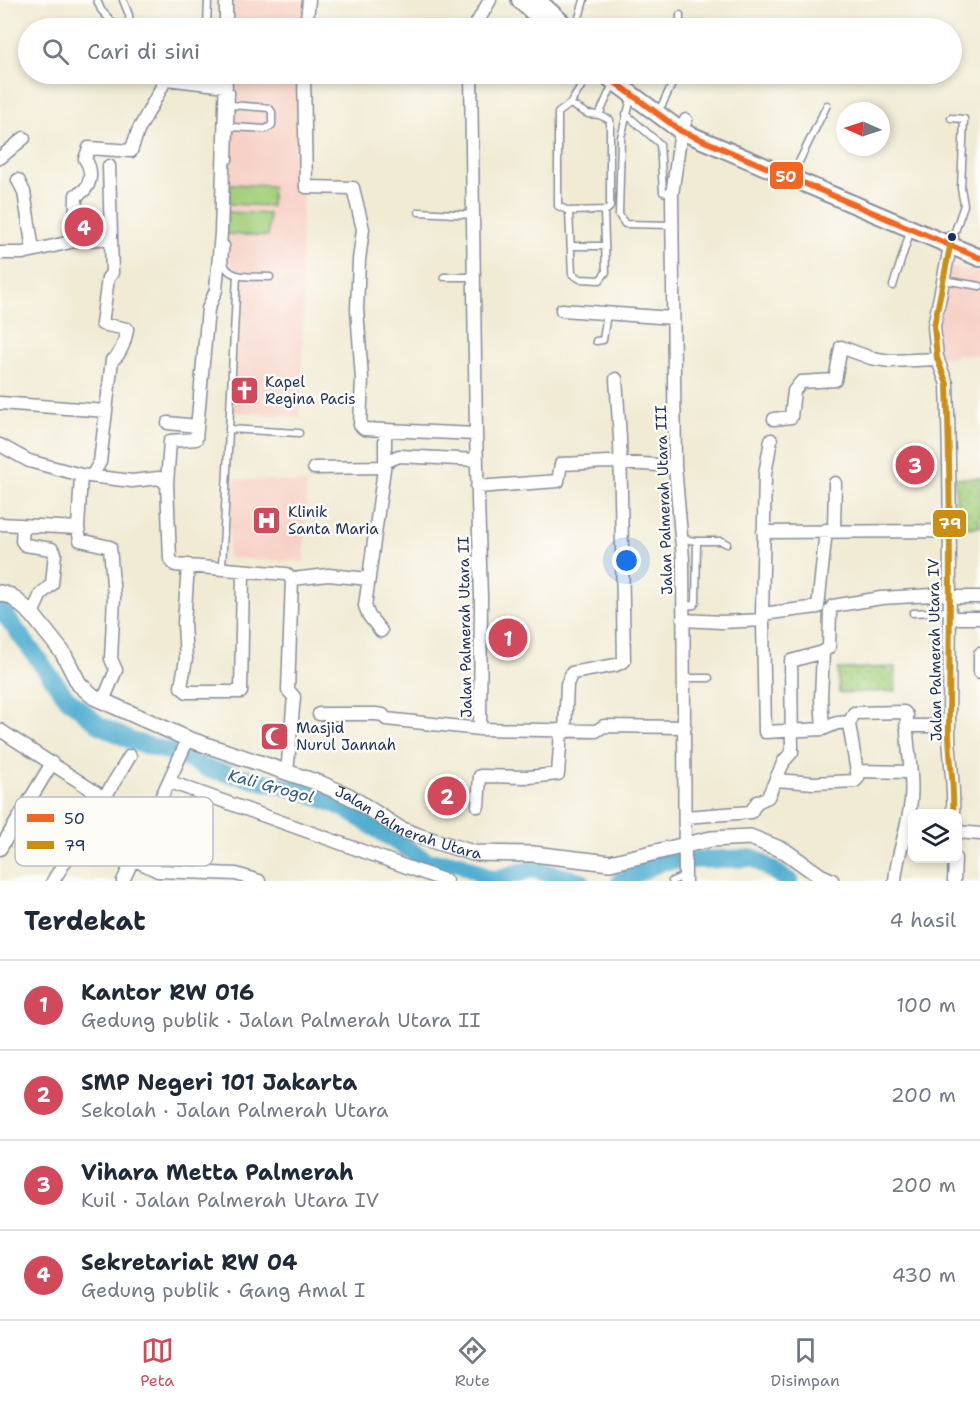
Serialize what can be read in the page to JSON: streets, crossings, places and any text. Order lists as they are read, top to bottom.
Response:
{
  "streets": {
    "street": [
      "Jalan Palmerah Utara III",
      "Jalan Palmerah Utara II",
      "Jalan Palmerah Utara IV",
      "Jalan Palmerah Utara"
    ]
  },
  "crossings": [
    ["Jalan Palmerah Utara III", "Jalan Palmerah Utara II"],
    ["Jalan Palmerah Utara III", "Jalan Palmerah Utara"]
  ],
  "water": ["Kali Grogol"],
  "places": {
    "church": ["Kapel Regina Pacis"],
    "hospital": ["Klinik Santa Maria"],
    "mosque": ["Masjid Nurul Jannah"]
  },
  "lines": ["transit line 50", "transit line 79"],
  "legend": ["50", "79"],
  "north": "left",
  "page": {
    "search": "Cari di sini",
    "pins": [
      "4",
      "3",
      "1",
      "2"
    ],
    "heading": ["Terdekat", "4 hasil"],
    "list": [
      {
        "mark": "1",
        "name": "Kantor RW 016",
        "note": "Gedung publik · Jalan Palmerah Utara II",
        "value": "100 m"
      },
      {
        "mark": "2",
        "name": "SMP Negeri 101 Jakarta",
        "note": "Sekolah · Jalan Palmerah Utara",
        "value": "200 m"
      },
      {
        "mark": "3",
        "name": "Vihara Metta Palmerah",
        "note": "Kuil · Jalan Palmerah Utara IV",
        "value": "200 m"
      },
      {
        "mark": "4",
        "name": "Sekretariat RW 04",
        "note": "Gedung publik · Gang Amal I",
        "value": "430 m"
      }
    ],
    "nav": ["Peta", "Rute", "Disimpan"]
  }
}
